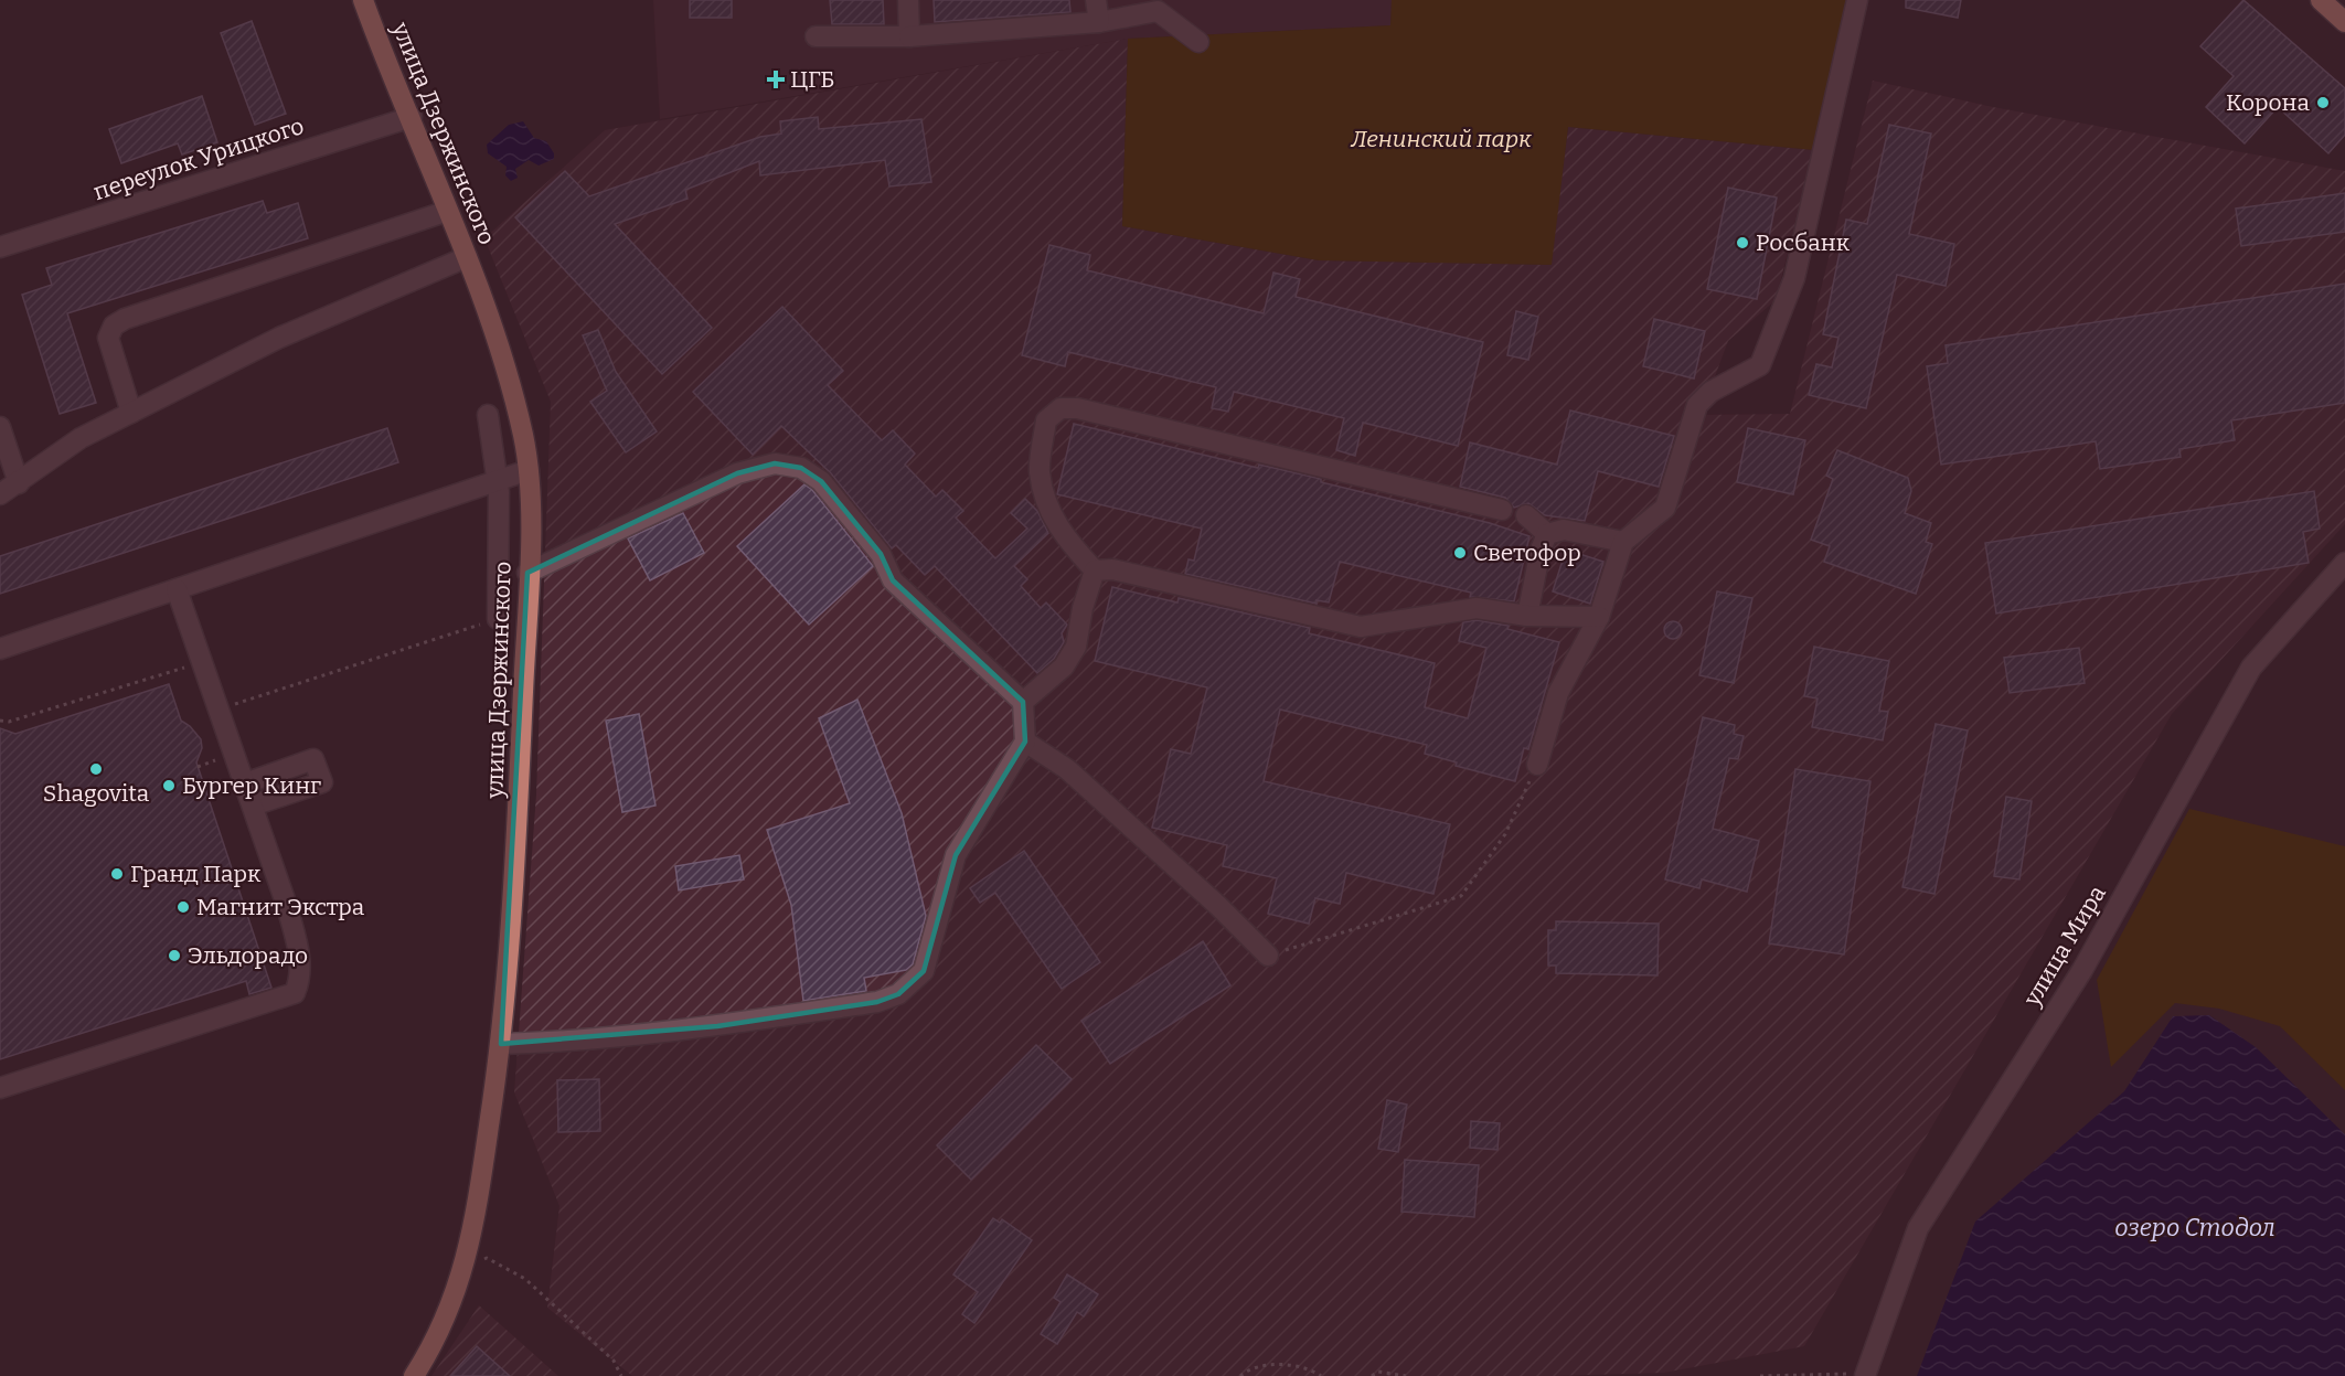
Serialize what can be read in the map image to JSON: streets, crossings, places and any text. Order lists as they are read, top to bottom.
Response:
{
  "streets": {
    "main road": ["улица Дзержинского"],
    "street": ["переулок Урицкого", "улица Мира"]
  },
  "crossings": [
    ["улица Дзержинского", "переулок Урицкого"]
  ],
  "water": ["озеро Стодол"],
  "parks": ["Ленинский парк"],
  "places": {
    "health": ["ЦГБ"],
    "other": [
      "Корона",
      "Росбанк",
      "Светофор",
      "Shagovita",
      "Бургер Кинг",
      "Гранд Парк",
      "Магнит Экстра",
      "Эльдорадо"
    ]
  }
}
